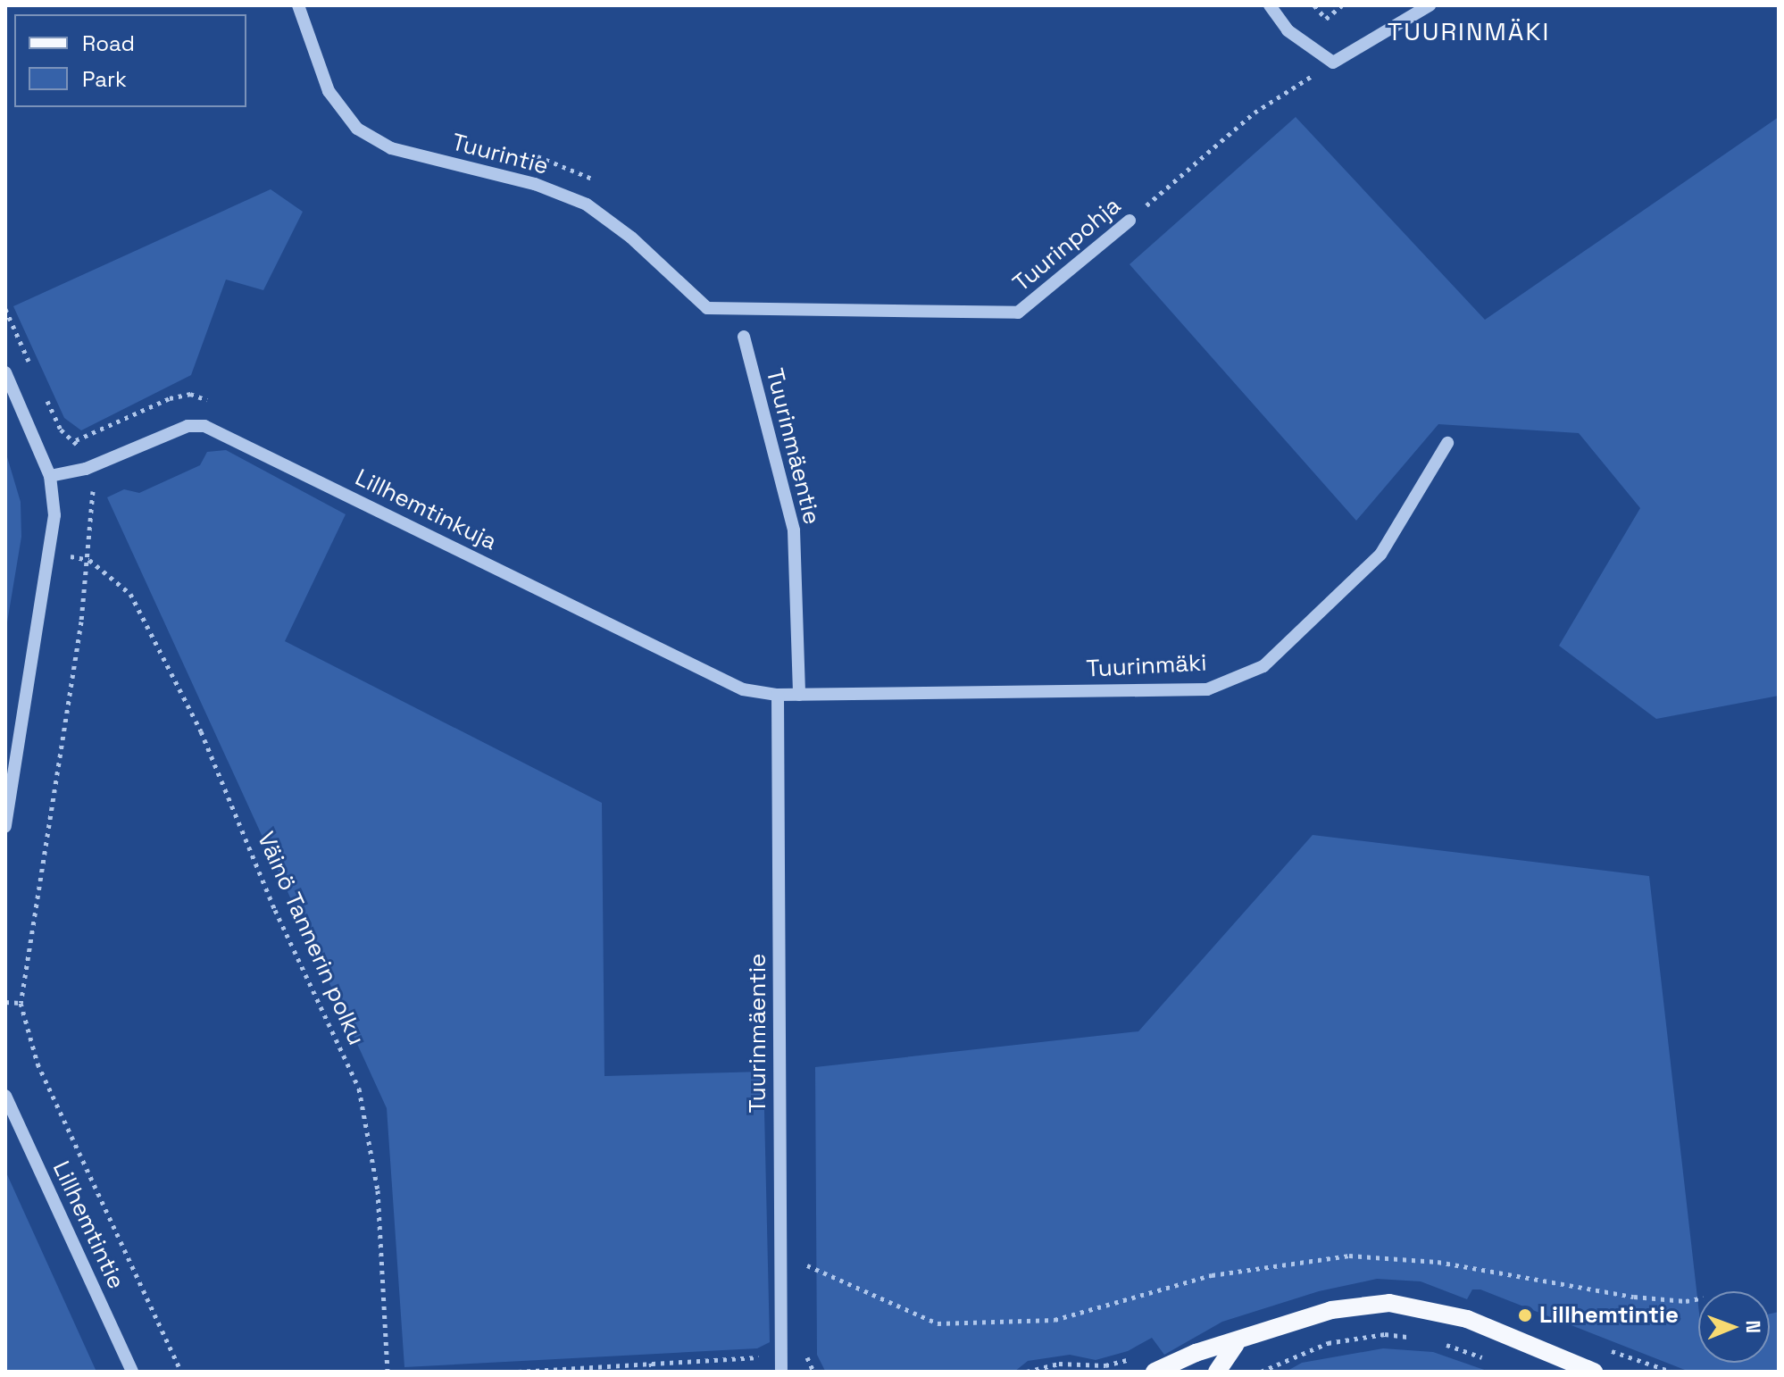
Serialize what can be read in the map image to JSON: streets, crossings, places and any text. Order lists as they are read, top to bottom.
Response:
{
  "streets": {
    "street": [
      "Tuurintie",
      "Tuurinpohja",
      "Tuurinmäentie",
      "Lillhemtinkuja",
      "Tuurinmäki",
      "Lillhemtintie"
    ],
    "path": ["Väinö Tannerin polku"]
  },
  "crossings": [
    ["Tuurintie", "Tuurinpohja"],
    ["Tuurinmäentie", "Lillhemtinkuja"],
    ["Tuurinmäentie", "Tuurinmäki"],
    ["Lillhemtinkuja", "Tuurinmäki"]
  ],
  "districts": ["TUURINMÄKI"],
  "places": ["Lillhemtintie"],
  "legend": ["Road", "Park"],
  "north": "right"
}
